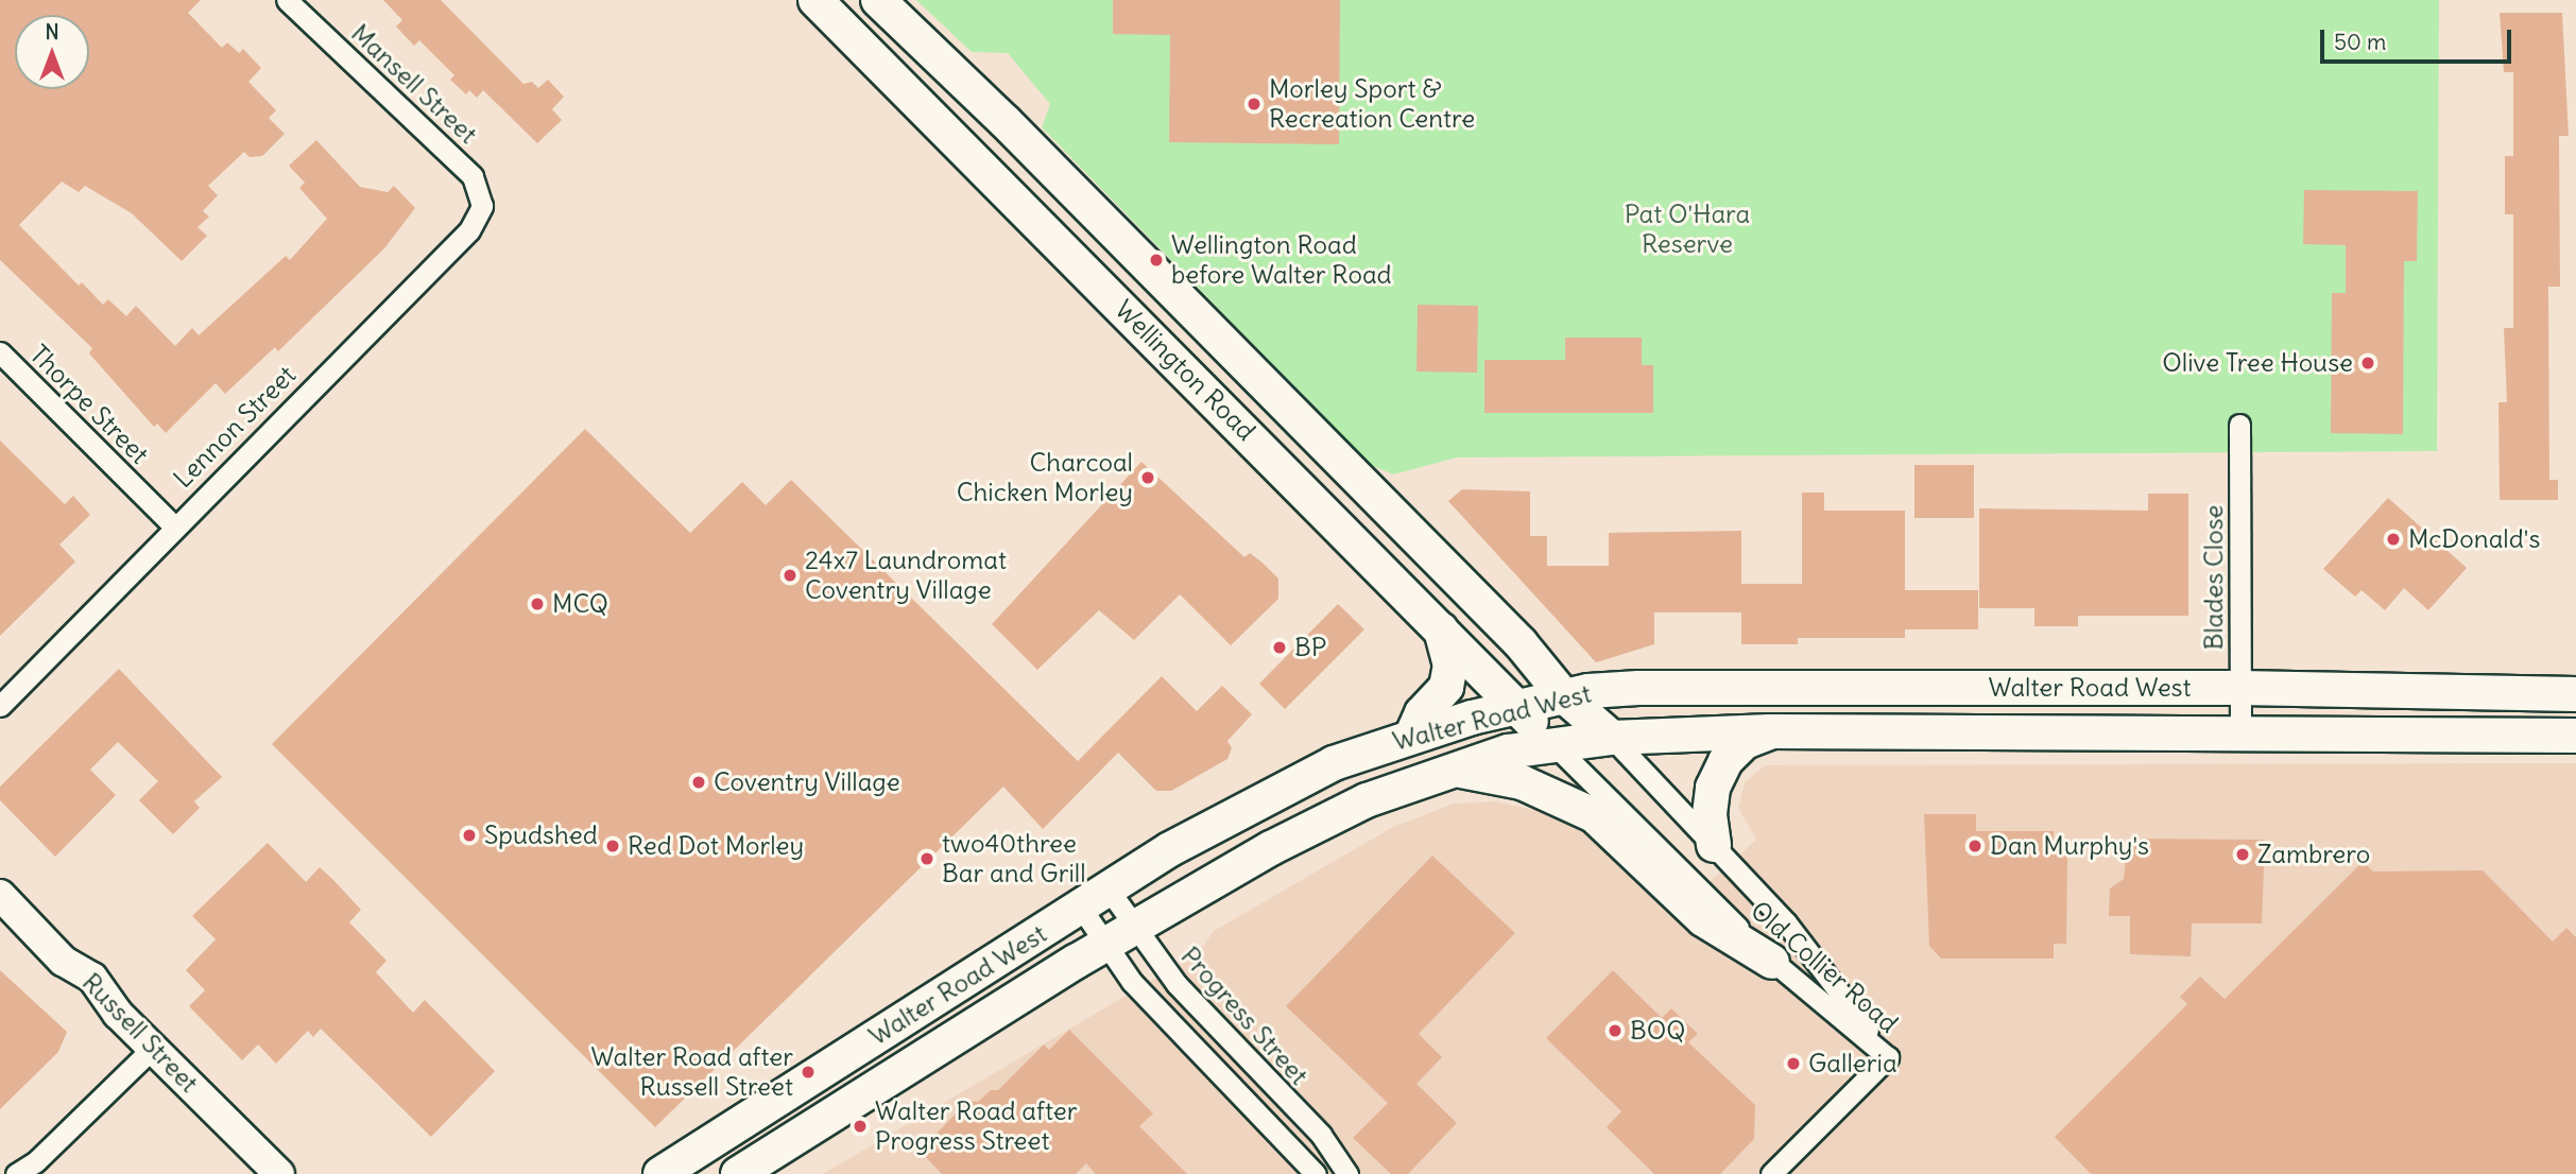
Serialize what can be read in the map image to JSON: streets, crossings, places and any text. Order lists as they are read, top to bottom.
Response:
{
  "streets": {
    "main road": ["Wellington Road", "Walter Road West"],
    "street": [
      "Mansell Street",
      "Thorpe Street",
      "Lennon Street",
      "Blades Close",
      "Old Collier Road",
      "Progress Street",
      "Russell Street"
    ]
  },
  "crossings": [
    ["Mansell Street", "Lennon Street"],
    ["Wellington Road", "Walter Road West"],
    ["Wellington Road", "Old Collier Road"],
    ["Thorpe Street", "Lennon Street"],
    ["Blades Close", "Walter Road West"],
    ["Walter Road West", "Old Collier Road"],
    ["Walter Road West", "Progress Street"]
  ],
  "parks": ["Pat O'Hara Reserve"],
  "places": [
    "Morley Sport & Recreation Centre",
    "Wellington Road before Walter Road",
    "Olive Tree House",
    "Charcoal Chicken Morley",
    "McDonald's",
    "24x7 Laundromat Coventry Village",
    "MCQ",
    "BP",
    "Coventry Village",
    "Spudshed",
    "Red Dot Morley",
    "Dan Murphy's",
    "Zambrero",
    "two40three Bar and Grill",
    "BOQ",
    "Galleria",
    "Walter Road after Russell Street",
    "Walter Road after Progress Street"
  ],
  "scale_bar": "50 m",
  "north": "top"
}
